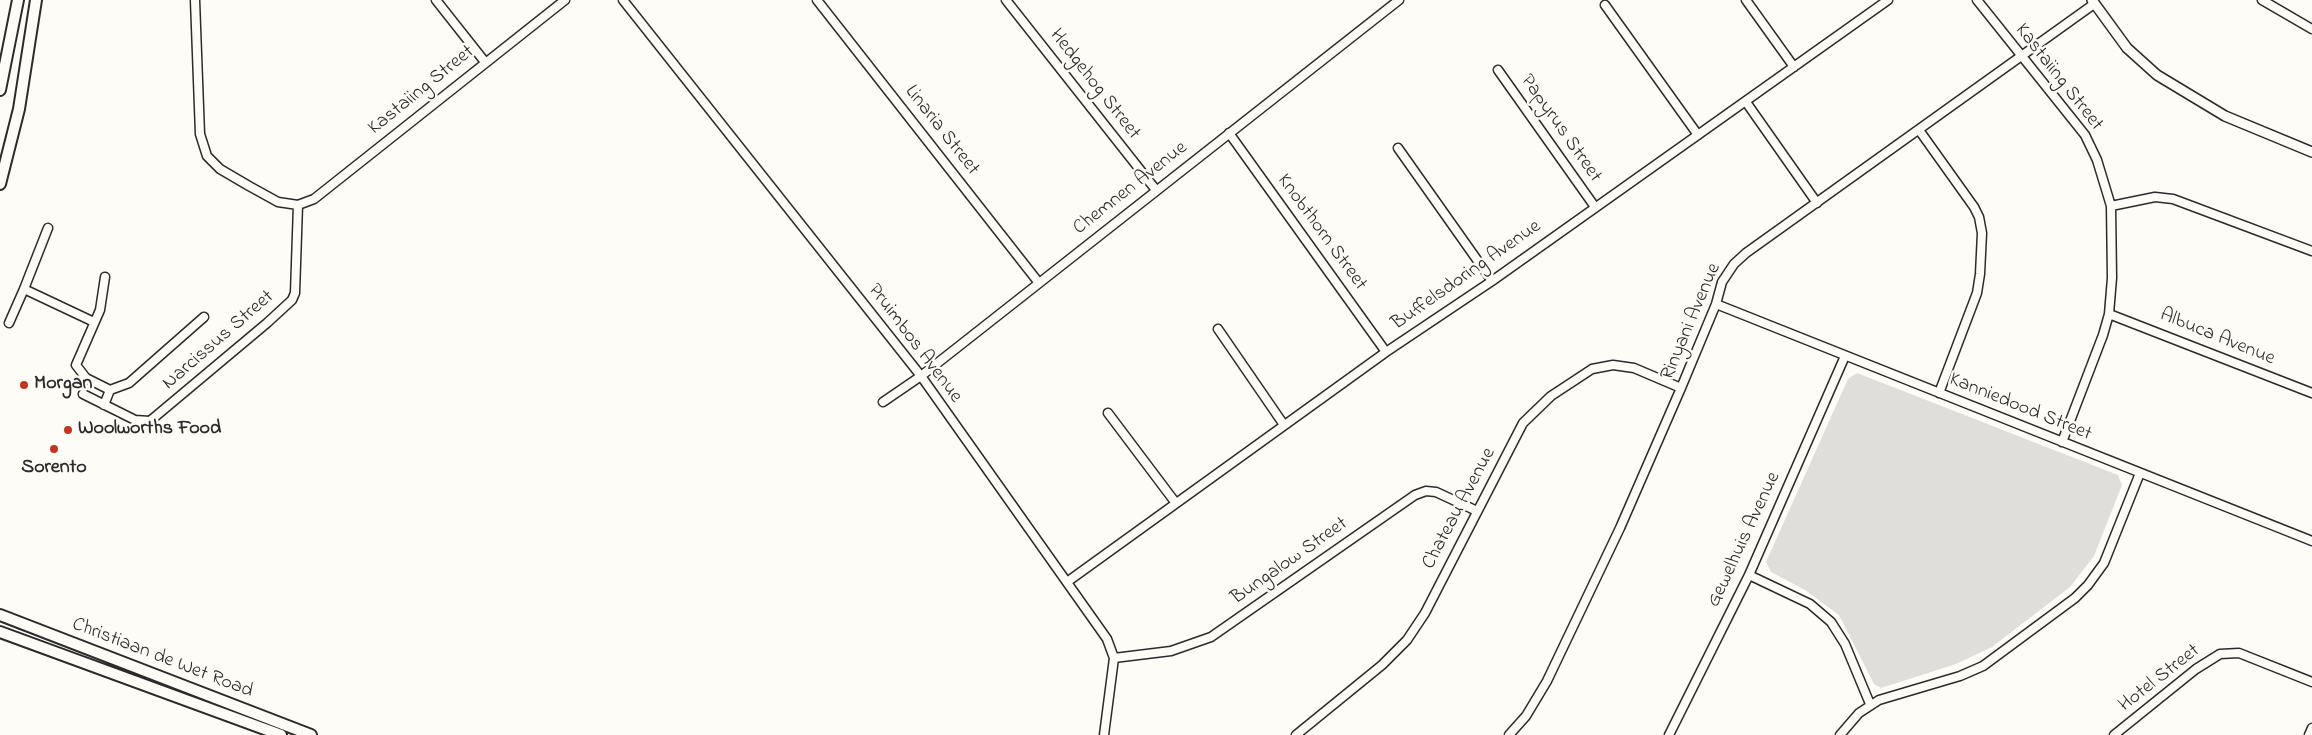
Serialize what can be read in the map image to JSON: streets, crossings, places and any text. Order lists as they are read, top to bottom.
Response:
{
  "streets": {
    "main road": ["Christiaan de Wet Road"],
    "street": [
      "Kastaiing Street",
      "Hedgehog Street",
      "Papyrus Street",
      "Linaria Street",
      "Chemnen Avenue",
      "Knobthorn Street",
      "Buffelsdoring Avenue",
      "Rinyani Avenue",
      "Albuca Avenue",
      "Narcissus Street",
      "Pruimbos Avenue",
      "Kanniedood Street",
      "Chateau Avenue",
      "Gewelhuis Avenue",
      "Bungalow Street",
      "Hotel Street"
    ]
  },
  "crossings": [
    ["Kastaiing Street", "Rinyani Avenue"],
    ["Kastaiing Street", "Albuca Avenue"],
    ["Kastaiing Street", "Narcissus Street"],
    ["Kastaiing Street", "Kanniedood Street"],
    ["Hedgehog Street", "Chemnen Avenue"],
    ["Papyrus Street", "Buffelsdoring Avenue"],
    ["Linaria Street", "Chemnen Avenue"],
    ["Chemnen Avenue", "Knobthorn Street"],
    ["Chemnen Avenue", "Pruimbos Avenue"],
    ["Knobthorn Street", "Buffelsdoring Avenue"],
    ["Buffelsdoring Avenue", "Pruimbos Avenue"],
    ["Rinyani Avenue", "Kanniedood Street"],
    ["Rinyani Avenue", "Chateau Avenue"],
    ["Pruimbos Avenue", "Bungalow Street"],
    ["Kanniedood Street", "Gewelhuis Avenue"],
    ["Chateau Avenue", "Bungalow Street"]
  ],
  "places": ["Morgan", "Woolworths Food", "Sorento"]
}
